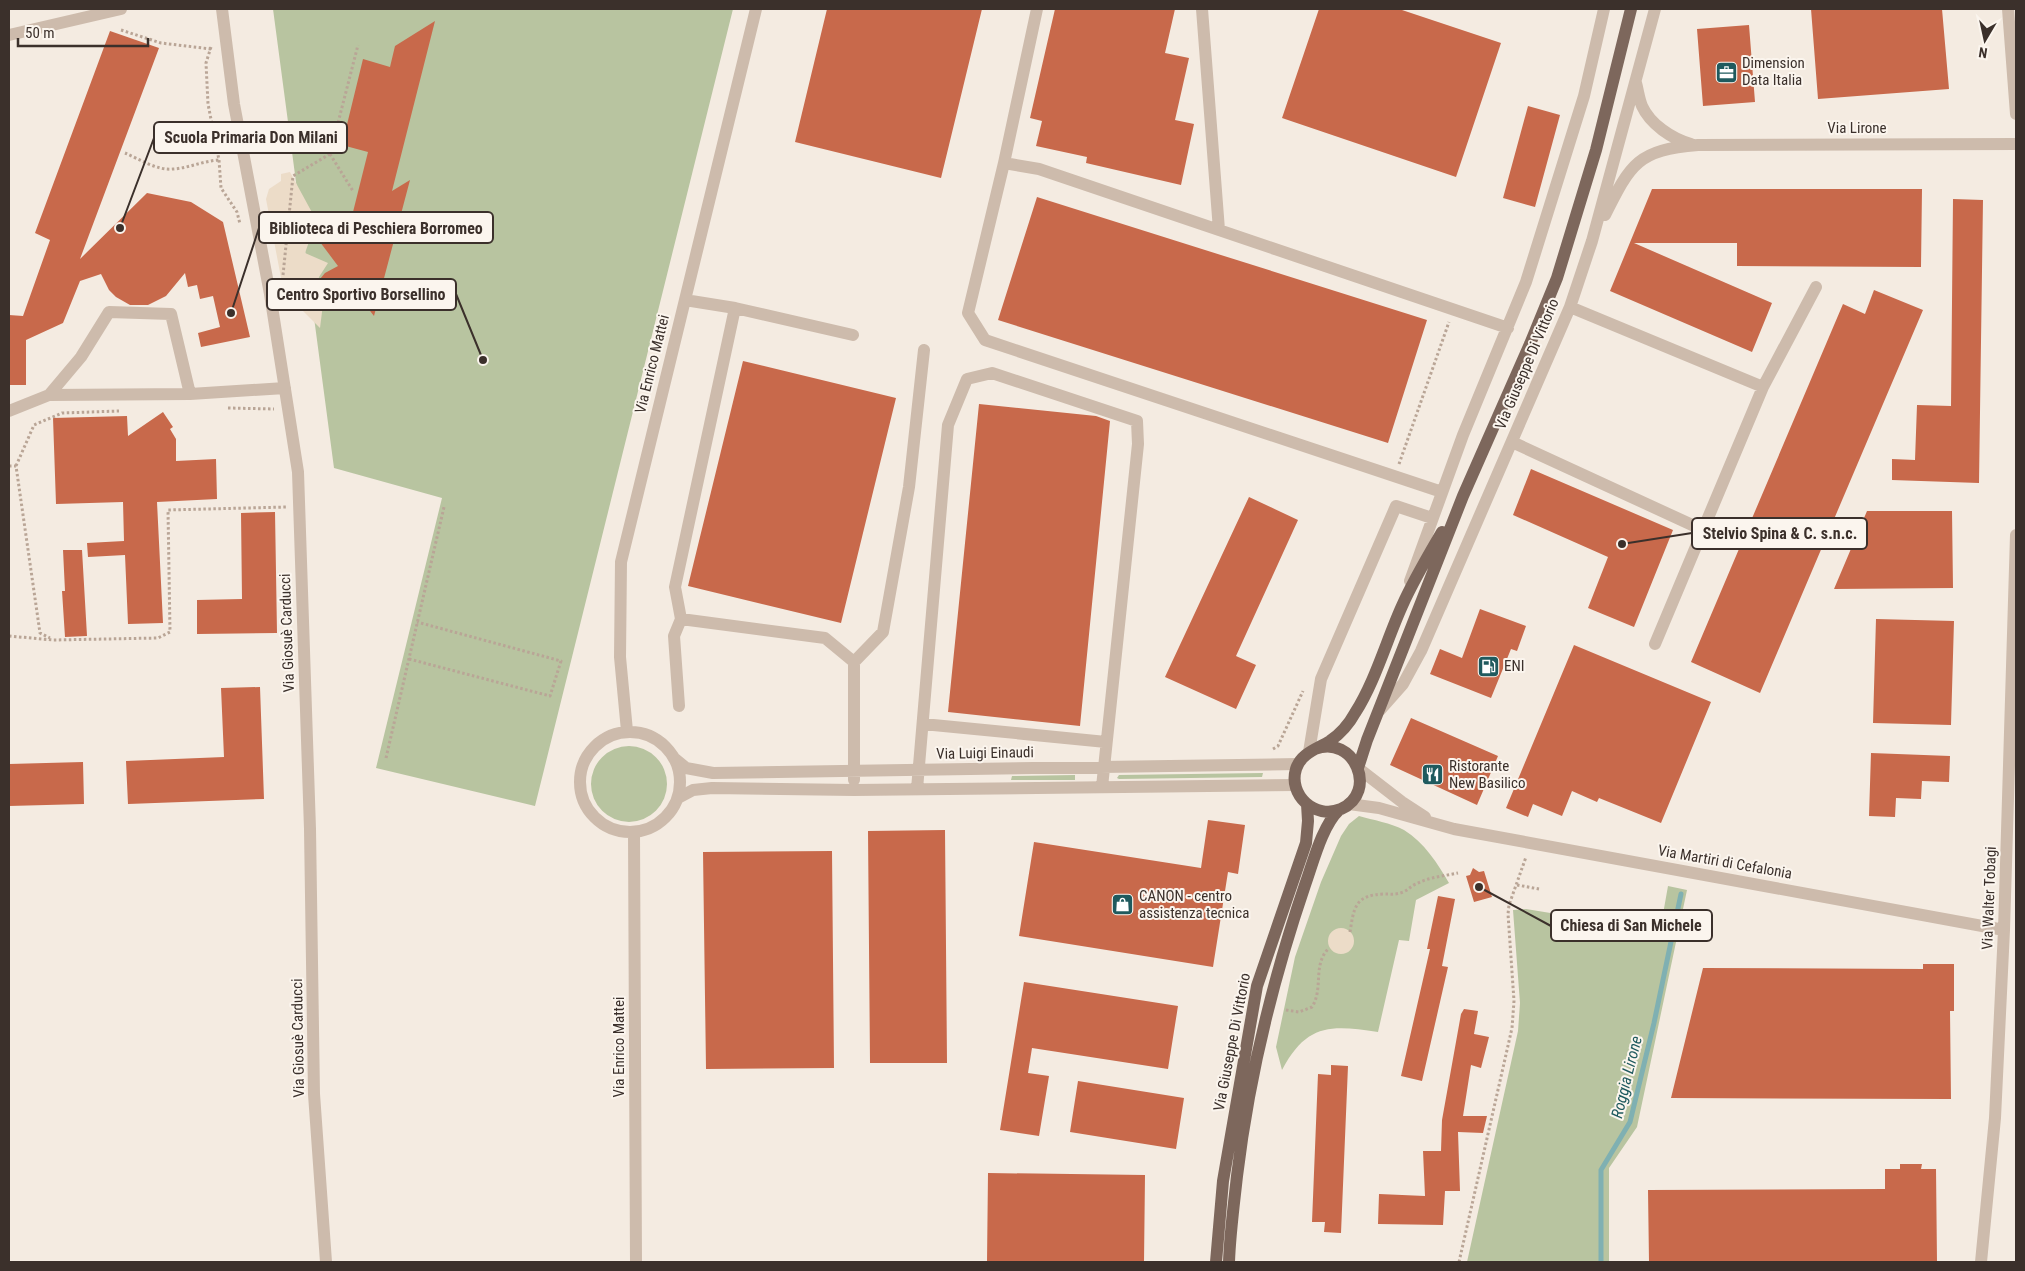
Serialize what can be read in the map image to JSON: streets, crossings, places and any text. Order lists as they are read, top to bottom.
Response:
{
  "streets": {
    "main road": ["Via Giuseppe Di Vittorio"],
    "street": [
      "Via Lirone",
      "Via Enrico Mattei",
      "Via Giosuè Carducci",
      "Via Luigi Einaudi",
      "Via Martiri di Cefalonia",
      "Via Walter Tobagi"
    ]
  },
  "crossings": [
    ["Via Lirone", "Via Giuseppe Di Vittorio"],
    ["Via Enrico Mattei", "Via Luigi Einaudi"],
    ["Via Giuseppe Di Vittorio", "Via Luigi Einaudi"],
    ["Via Giuseppe Di Vittorio", "Via Martiri di Cefalonia"],
    ["Via Luigi Einaudi", "Via Martiri di Cefalonia"],
    ["Via Martiri di Cefalonia", "Via Walter Tobagi"]
  ],
  "water": ["Roggia Lirone"],
  "places": {
    "office": ["Dimension Data Italia"],
    "other": [
      "Scuola Primaria Don Milani",
      "Biblioteca di Peschiera Borromeo",
      "Centro Sportivo Borsellino",
      "Stelvio Spina & C. s.n.c.",
      "Chiesa di San Michele"
    ],
    "fuel station": ["ENI"],
    "restaurant": ["Ristorante New Basilico"],
    "shop": ["CANON - centro assistenza tecnica"]
  },
  "scale_bar": "50 m",
  "north": "bottom"
}
